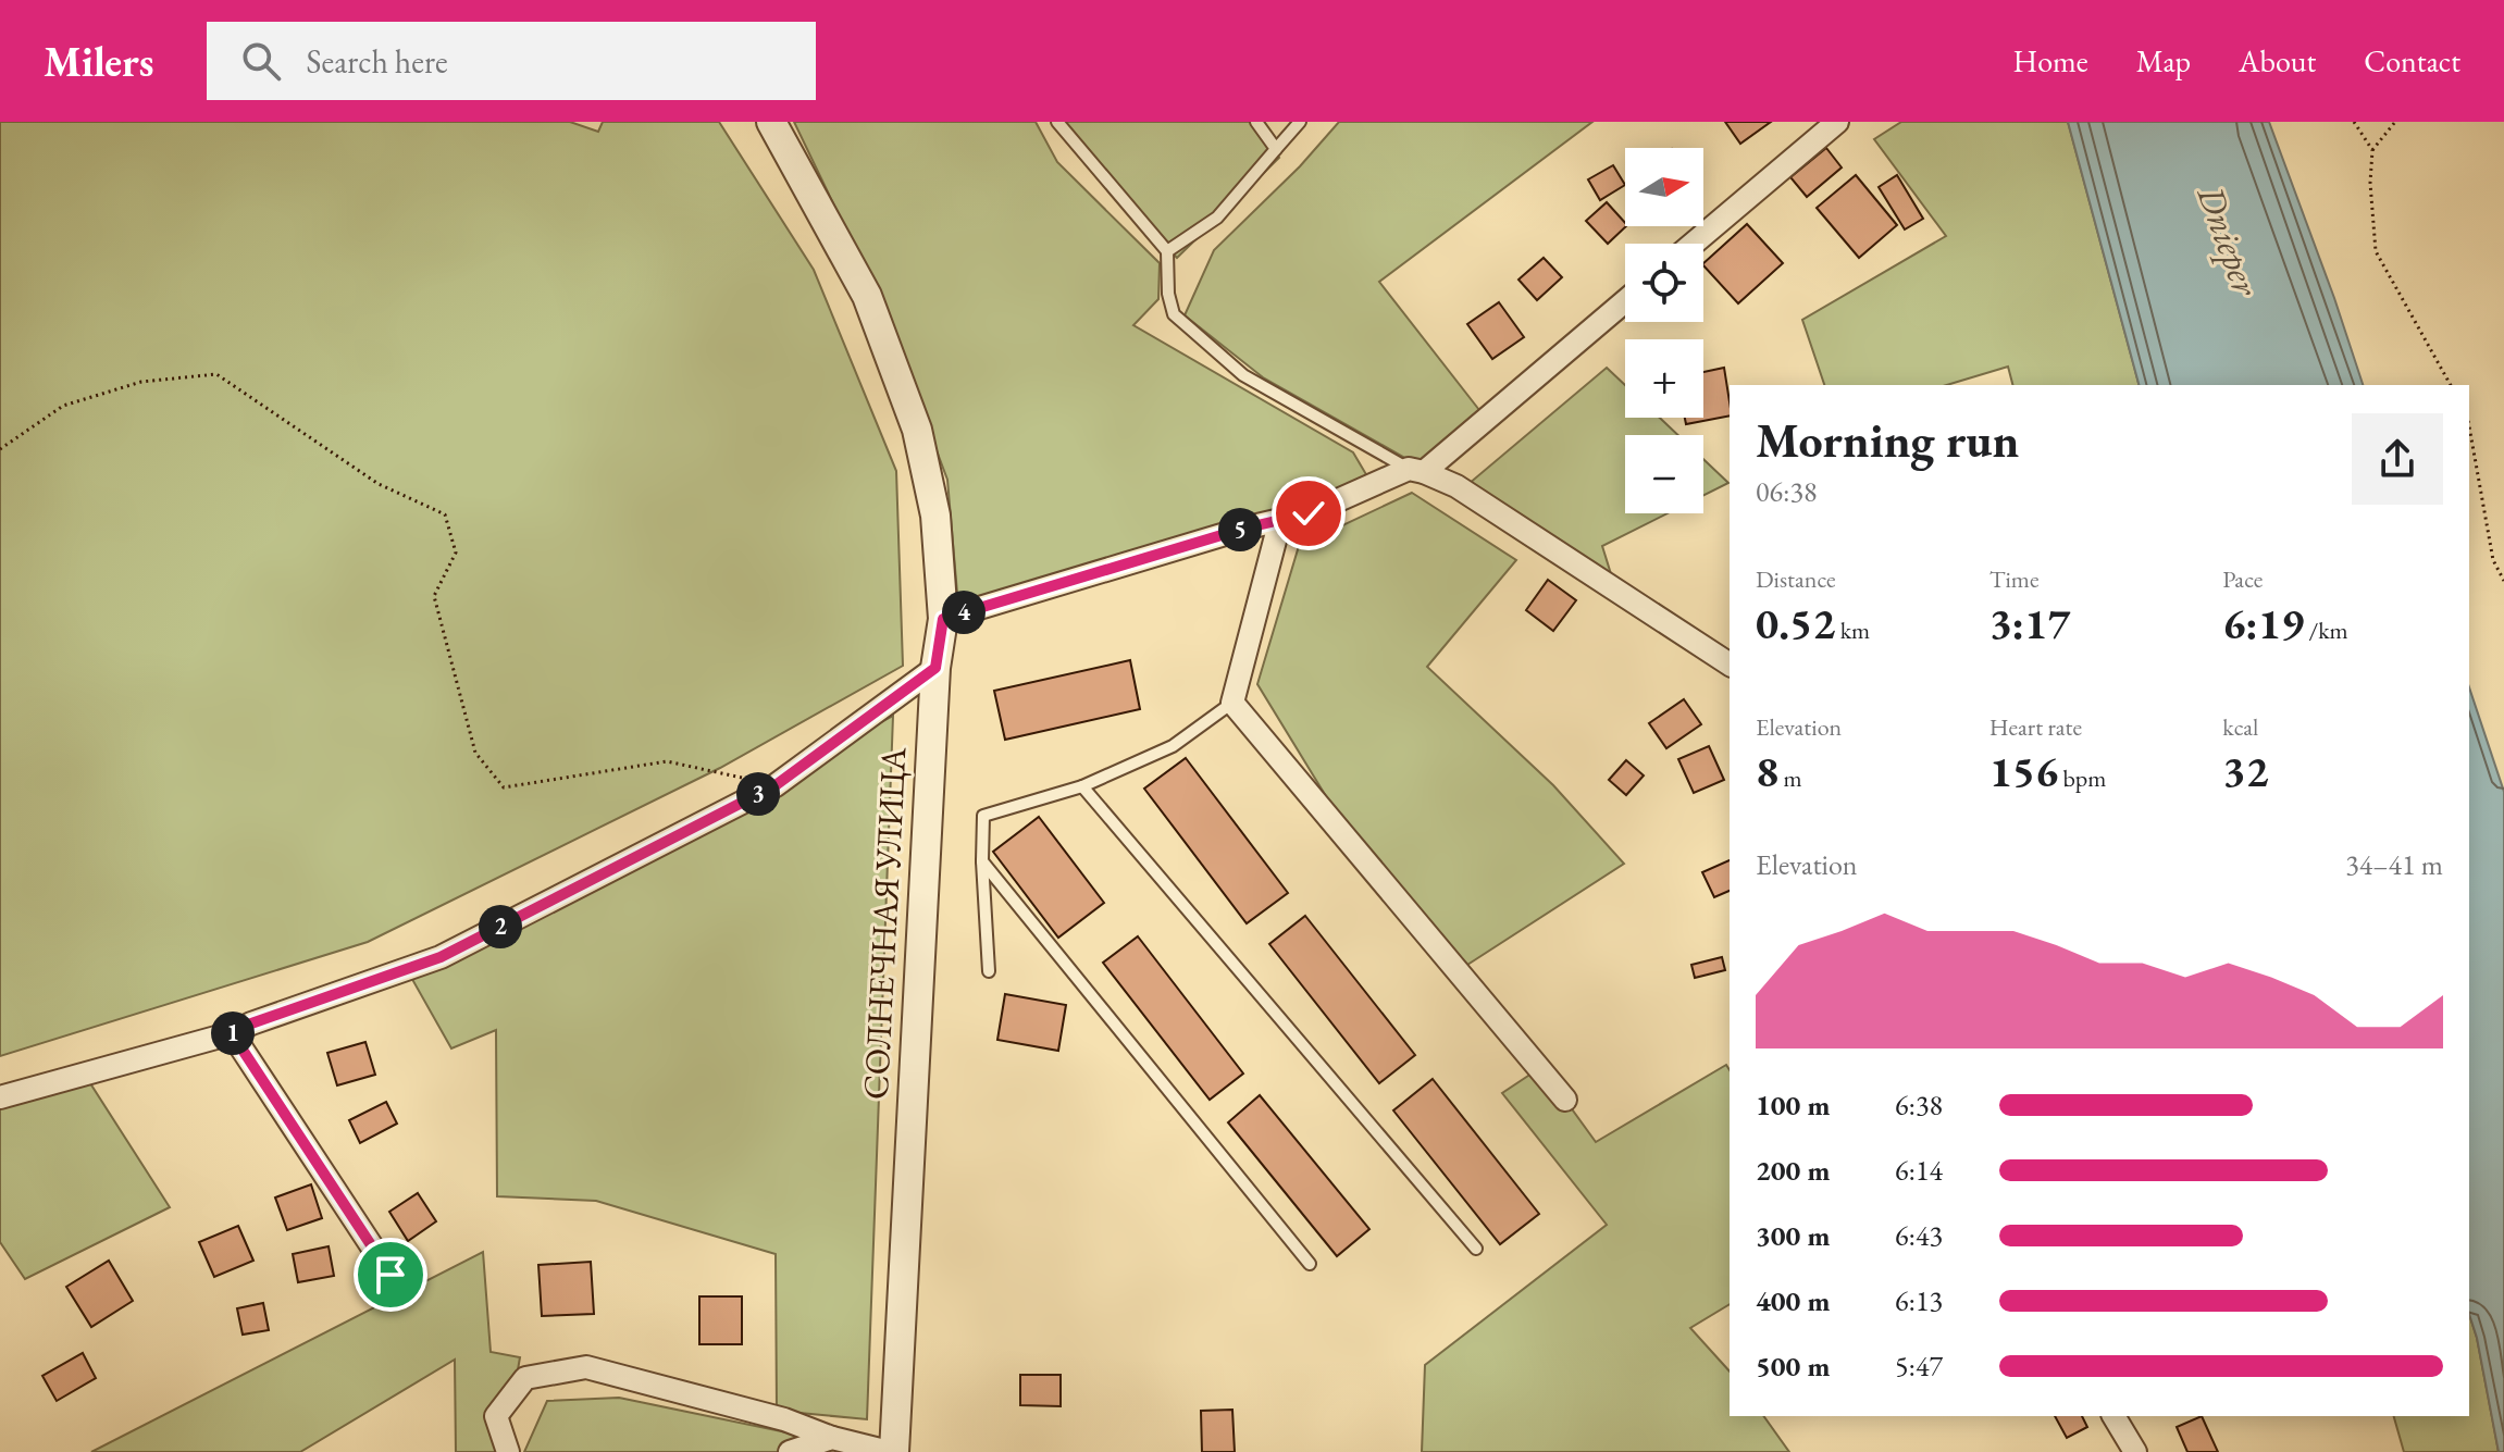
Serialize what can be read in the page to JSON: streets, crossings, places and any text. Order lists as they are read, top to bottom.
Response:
{
  "streets": {
    "street": ["СОЛНЕЧНАЯ УЛИЦА"]
  },
  "water": ["Dnieper"],
  "north": "right",
  "page": {
    "header": "Milers",
    "search": "Search here",
    "nav": [
      "Home",
      "Map",
      "About",
      "Contact"
    ],
    "map_buttons": ["+", "−"],
    "heading": ["Morning run", "06:38"],
    "pins": [
      "5",
      "4",
      "3",
      "2",
      "1"
    ],
    "stats": [
      ["Distance", "0.52 km"],
      ["Time", "3:17"],
      ["Pace", "6:19 /km"],
      ["Elevation", "8 m"],
      ["Heart rate", "156 bpm"],
      ["kcal", "32"]
    ],
    "chart": ["Elevation", "34–41 m"],
    "list": [
      {
        "name": "100 m",
        "note": "6:38"
      },
      {
        "name": "200 m",
        "note": "6:14"
      },
      {
        "name": "300 m",
        "note": "6:43"
      },
      {
        "name": "400 m",
        "note": "6:13"
      },
      {
        "name": "500 m",
        "note": "5:47"
      }
    ]
  }
}
